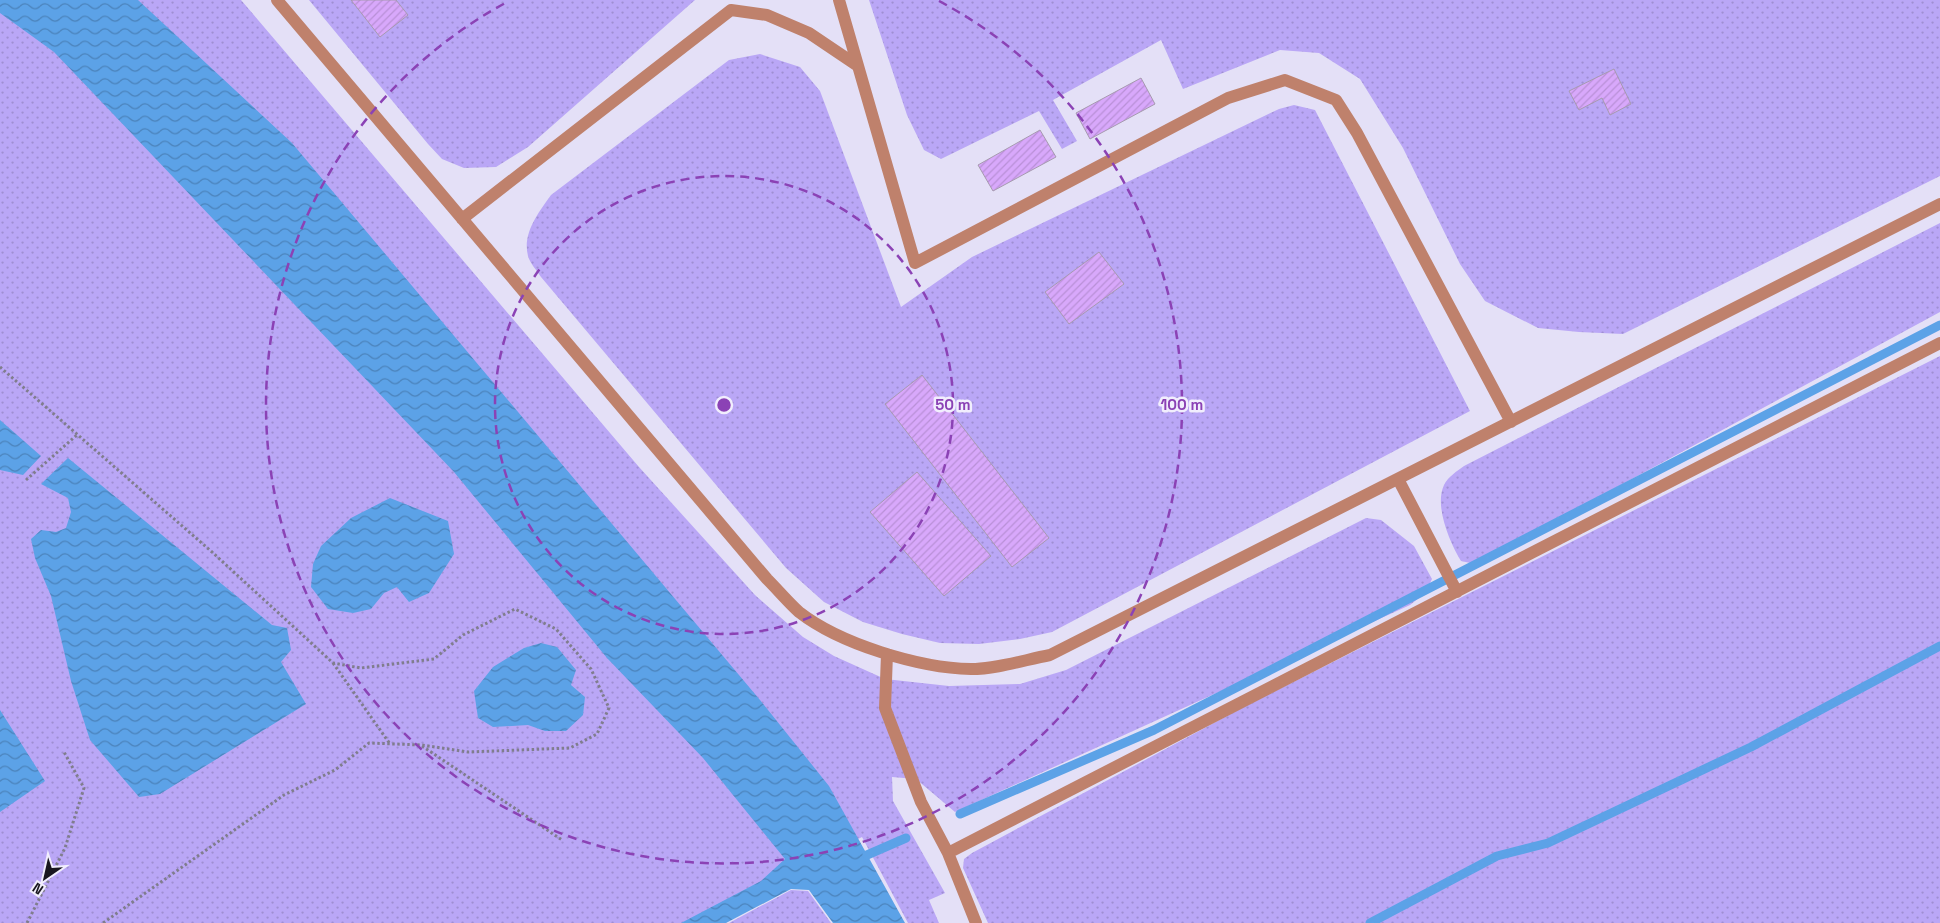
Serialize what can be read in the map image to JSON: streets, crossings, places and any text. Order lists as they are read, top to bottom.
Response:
{
  "north": "bottom left",
  "rings": ["50 m", "100 m"]
}
